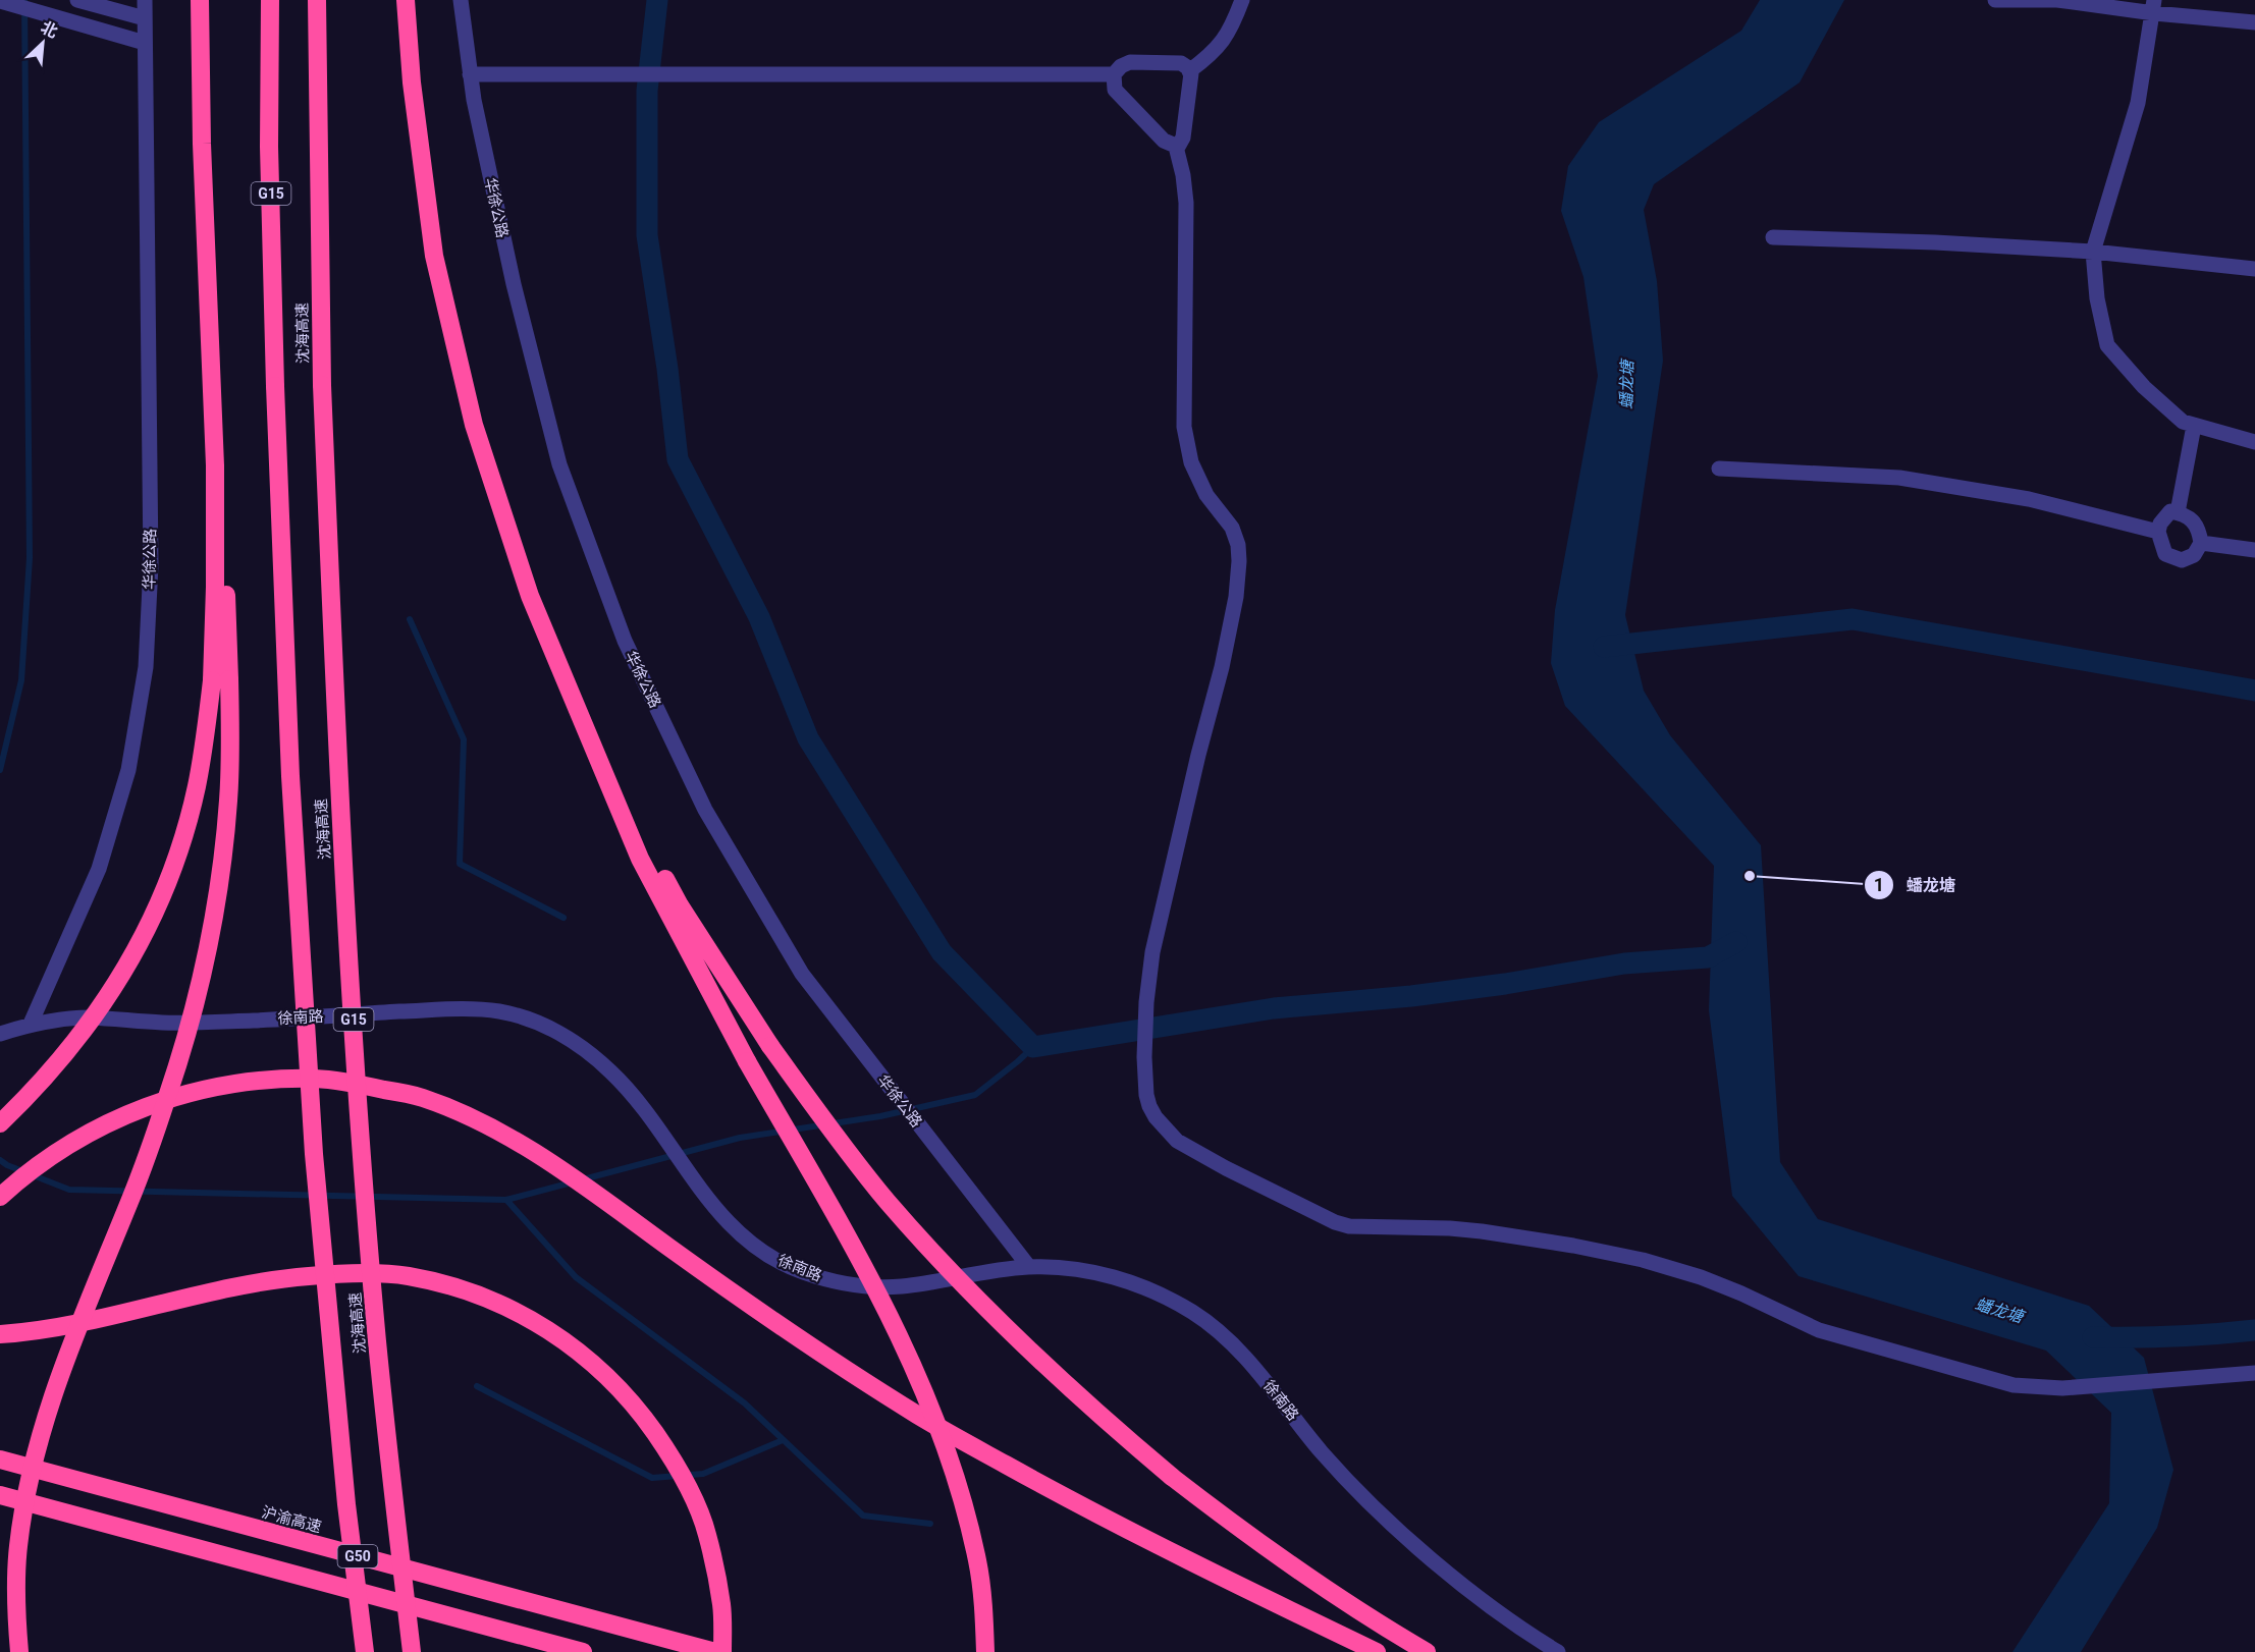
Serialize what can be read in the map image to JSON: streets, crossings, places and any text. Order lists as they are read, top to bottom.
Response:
{
  "streets": {
    "highway": [
      "G15",
      "沈海高速",
      "沪渝高速",
      "G50"
    ],
    "street": ["华徐公路", "徐南路"]
  },
  "crossings": [
    ["华徐公路", "徐南路"]
  ],
  "water": ["蟠龙塘"],
  "places": ["蟠龙塘"],
  "north": "top right"
}
